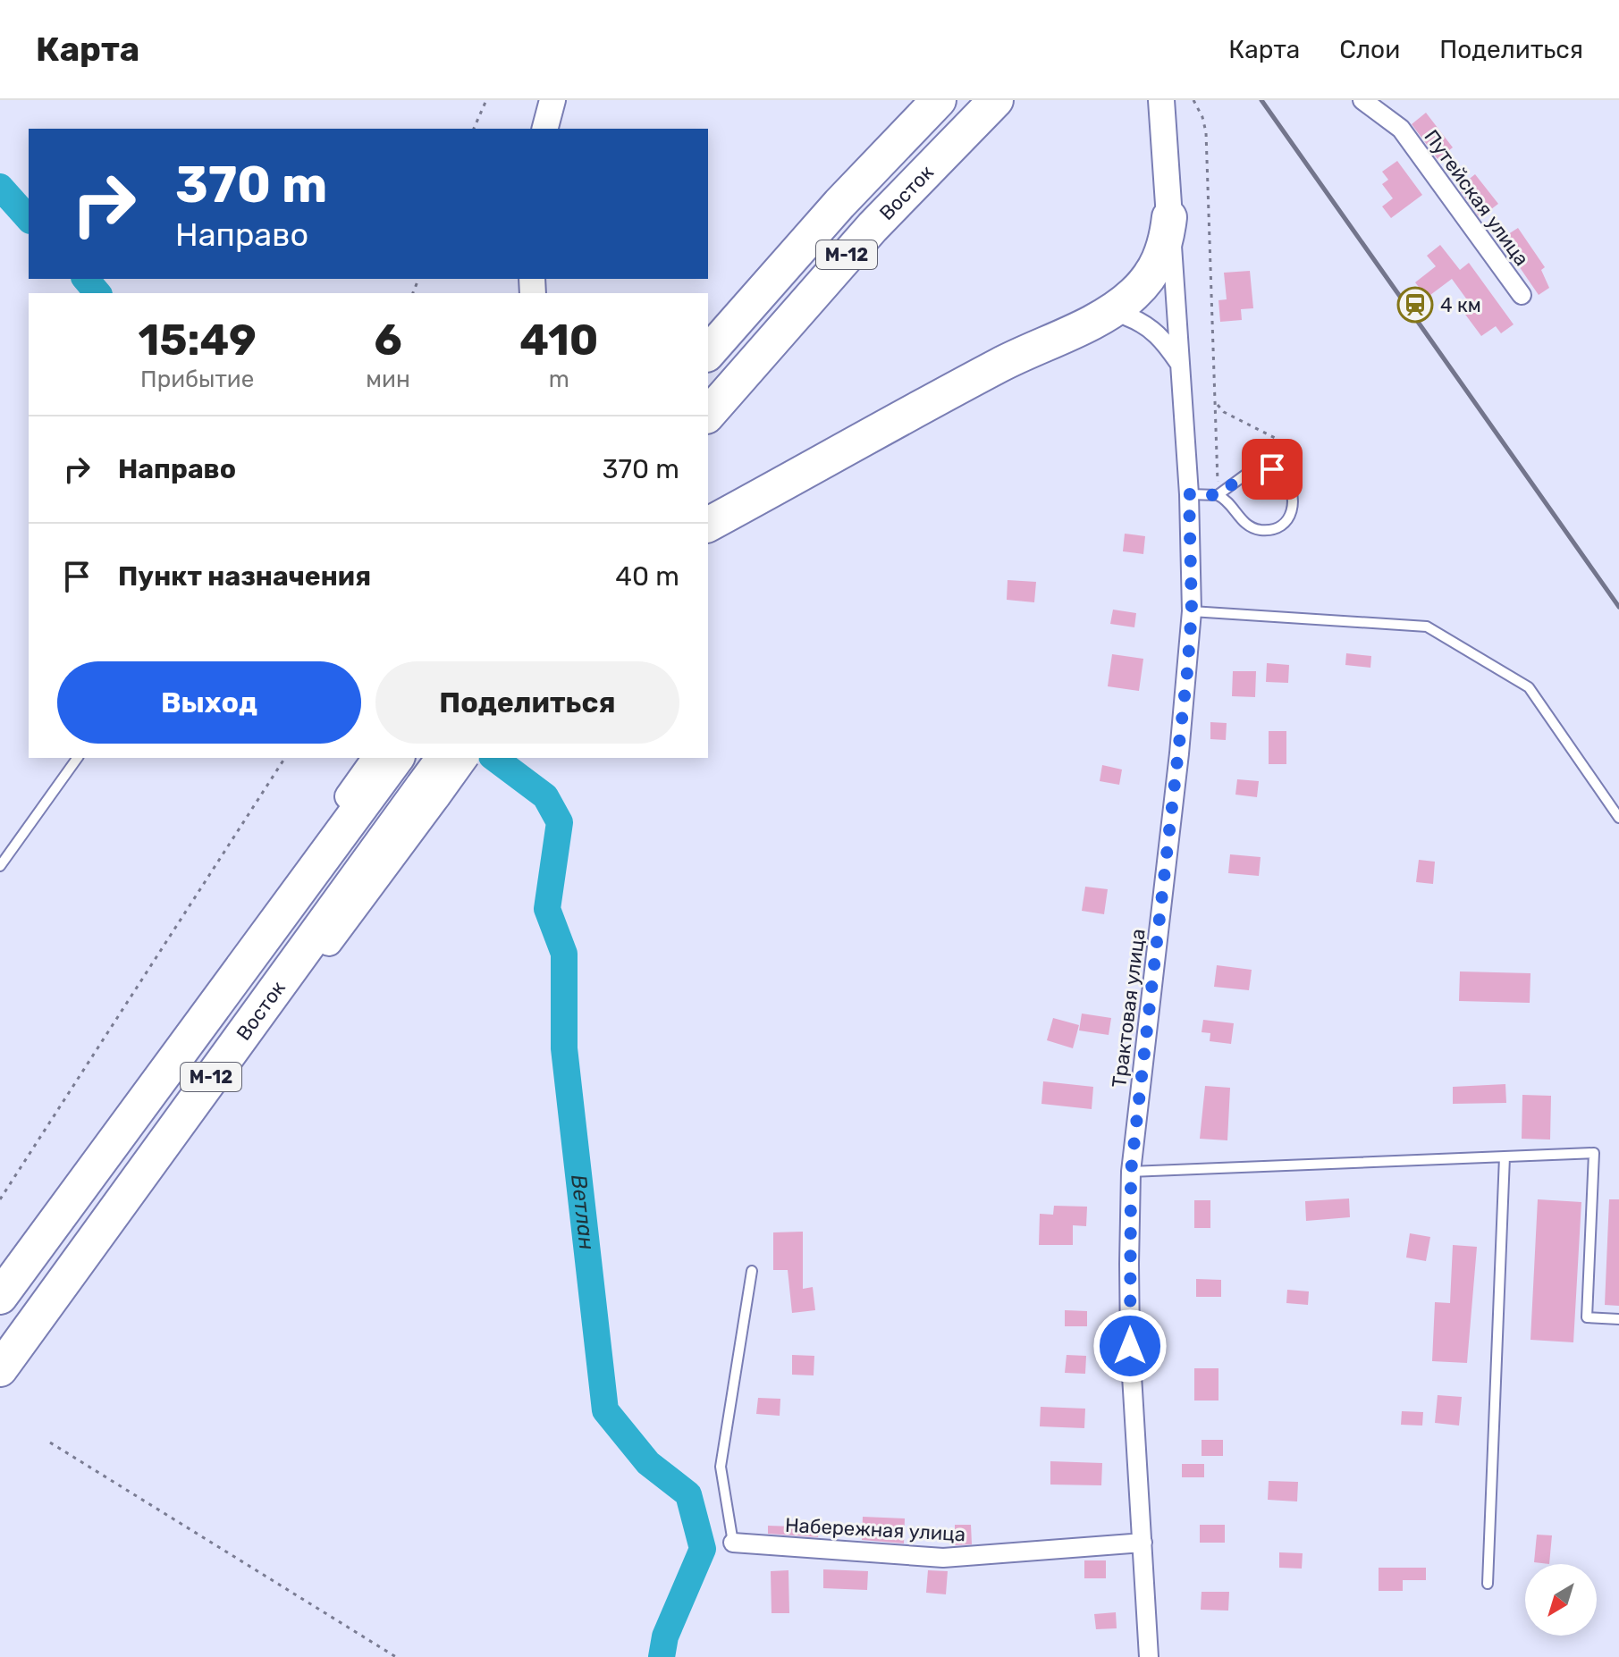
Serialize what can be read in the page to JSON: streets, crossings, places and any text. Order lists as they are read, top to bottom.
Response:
{
  "streets": {
    "highway": ["Восток", "М-12"],
    "street": ["Путейская улица", "Трактовая улица", "Набережная улица"]
  },
  "crossings": [
    ["Трактовая улица", "Набережная улица"]
  ],
  "water": ["Ветлан"],
  "places": {
    "station": ["4 км"]
  },
  "north": "bottom left",
  "page": {
    "header": "Карта",
    "nav": ["Карта", "Слои", "Поделиться"],
    "turn": ["370 m", "Направо"],
    "eta": [
      "15:49",
      "Прибытие",
      "6",
      "мин",
      "410",
      "m"
    ],
    "list": [
      {
        "name": "Направо",
        "value": "370 m"
      },
      {
        "name": "Пункт назначения",
        "value": "40 m"
      }
    ],
    "buttons": ["Выход", "Поделиться"]
  }
}
